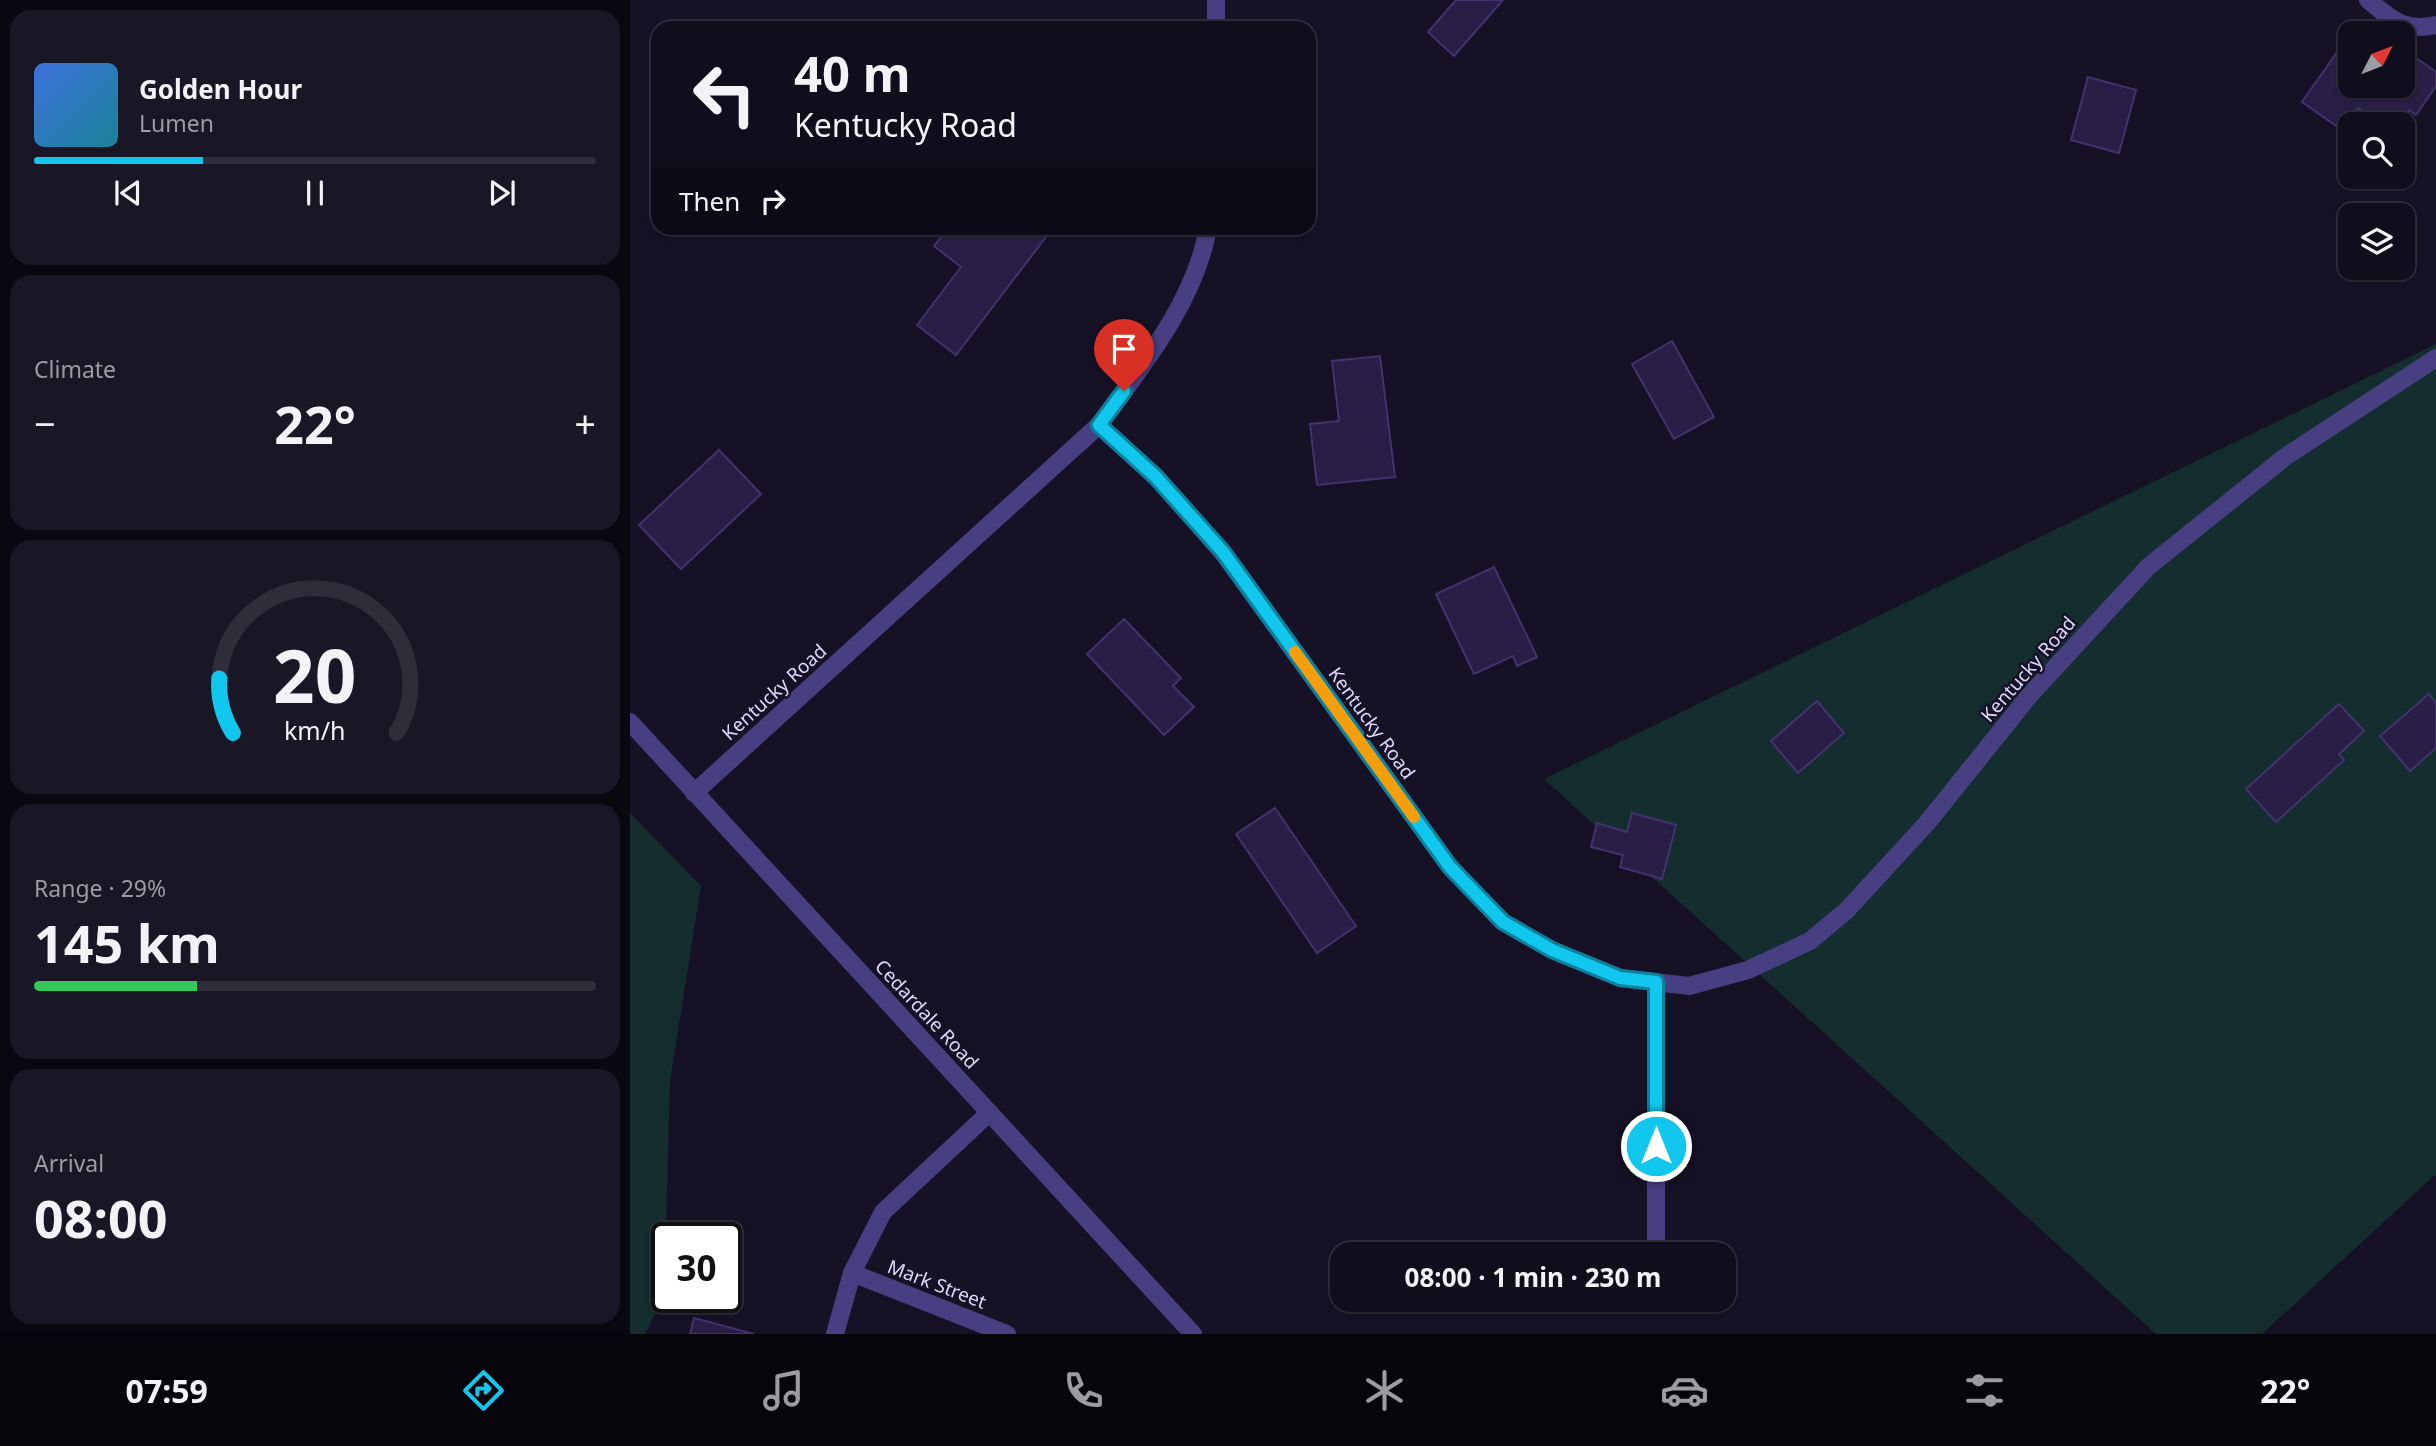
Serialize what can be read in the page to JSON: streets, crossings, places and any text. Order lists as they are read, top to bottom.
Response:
{
  "streets": {
    "street": ["Kentucky Road", "Cedardale Road", "Mark Street"]
  },
  "crossings": [
    ["Kentucky Road", "Cedardale Road"]
  ],
  "north": "top right",
  "page": {
    "turn": ["40 m", "Kentucky Road"],
    "song": ["Golden Hour", "Lumen"],
    "then": "Then",
    "tile": [
      "Climate",
      ["Range · 29%", "145 km"],
      ["Arrival", "08:00"]
    ],
    "heat": ["−", "22°", "+"],
    "limit": "30",
    "trip": "08:00 · 1 min · 230 m",
    "tabs": ["07:59", "22°"],
    "gauge": ["20", "km/h"]
  }
}
